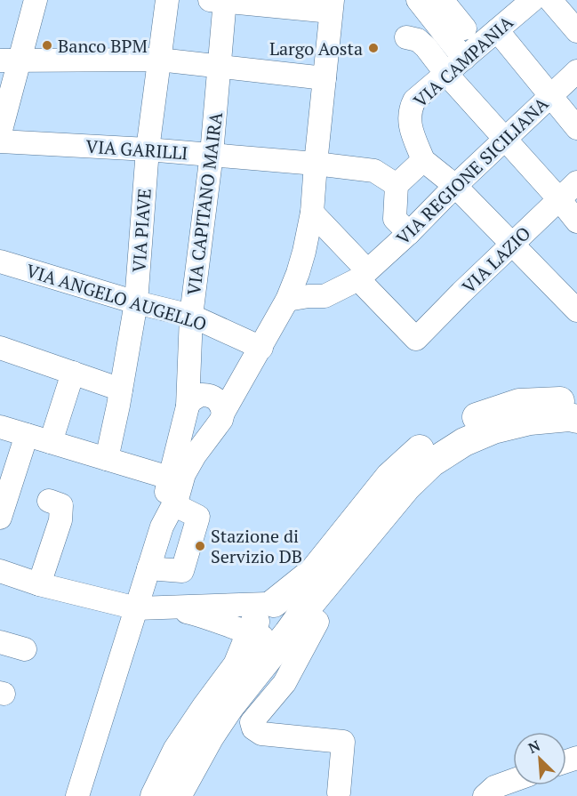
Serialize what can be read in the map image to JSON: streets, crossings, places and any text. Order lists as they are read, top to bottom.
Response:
{
  "streets": {
    "street": [
      "VIA CAMPANIA",
      "VIA GARILLI",
      "VIA REGIONE SICILIANA",
      "VIA CAPITANO MAIRA",
      "VIA PIAVE",
      "VIA LAZIO",
      "VIA ANGELO AUGELLO"
    ]
  },
  "crossings": [
    ["VIA GARILLI", "VIA CAPITANO MAIRA"],
    ["VIA GARILLI", "VIA PIAVE"],
    ["VIA REGIONE SICILIANA", "VIA LAZIO"],
    ["VIA CAPITANO MAIRA", "VIA ANGELO AUGELLO"],
    ["VIA PIAVE", "VIA ANGELO AUGELLO"]
  ],
  "places": ["Banco BPM", "Largo Aosta", "Stazione di Servizio DB"],
  "north": "top left"
}
